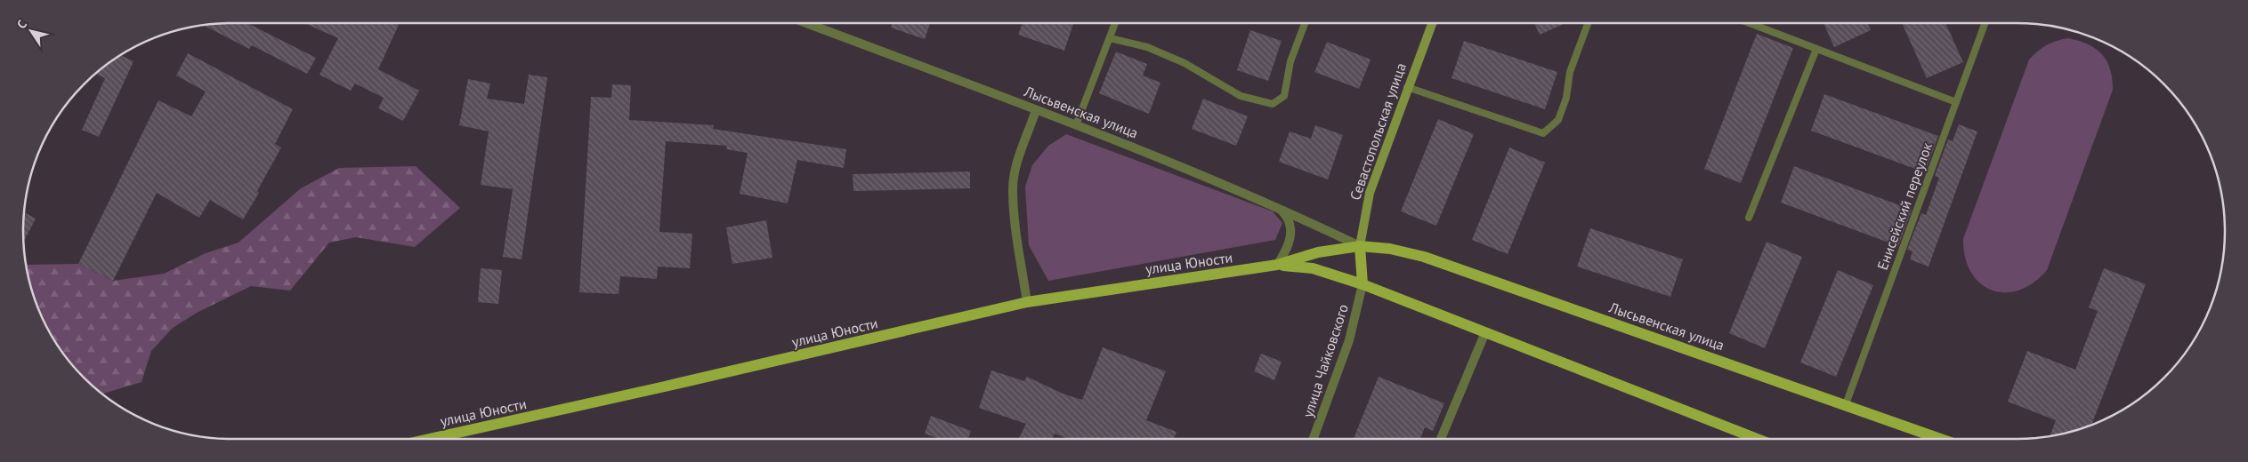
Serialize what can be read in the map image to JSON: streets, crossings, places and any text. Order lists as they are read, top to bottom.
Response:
{
  "streets": {
    "main road": ["Лысьвенская улица", "Севастопольская улица", "улица Юности"],
    "street": ["улица Чайковского"],
    "lane": ["Енисейский переулок"]
  },
  "crossings": [
    ["Лысьвенская улица", "Севастопольская улица"],
    ["Лысьвенская улица", "Енисейский переулок"],
    ["Лысьвенская улица", "улица Юности"],
    ["Севастопольская улица", "улица Чайковского"]
  ],
  "north": "top left"
}
